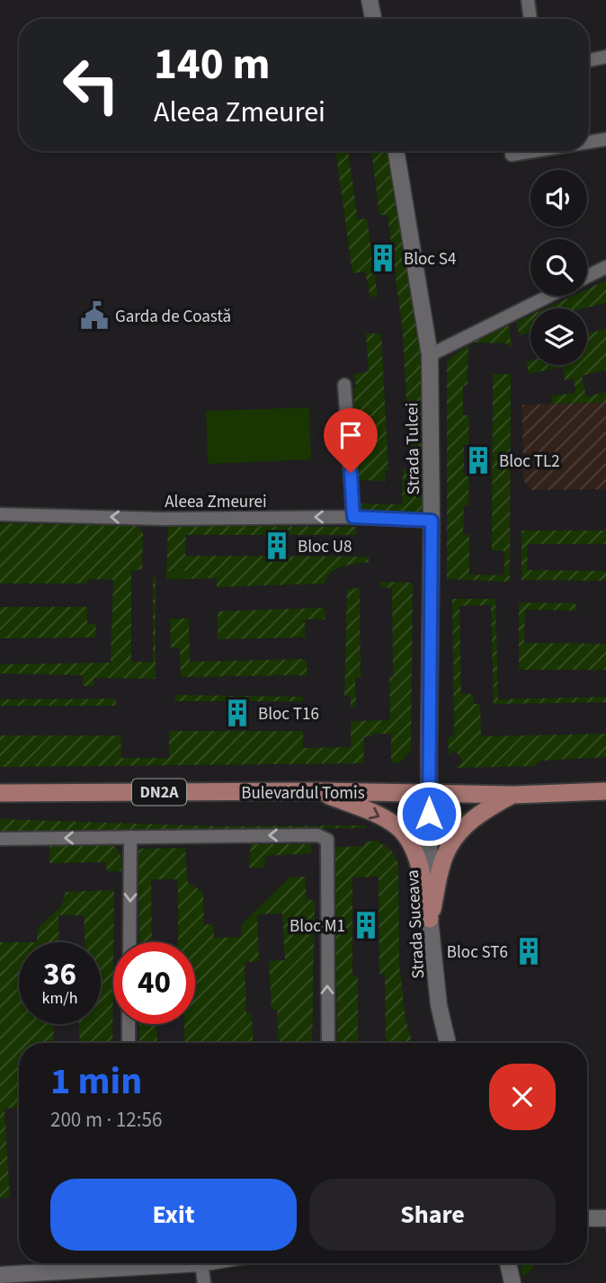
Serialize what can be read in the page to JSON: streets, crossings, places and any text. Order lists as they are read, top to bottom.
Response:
{
  "streets": {
    "main road": ["DN2A", "Bulevardul Tomis"],
    "street": ["Strada Tulcei", "Aleea Zmeurei", "Strada Suceava"]
  },
  "crossings": [
    ["Strada Tulcei", "Aleea Zmeurei"],
    ["Strada Tulcei", "Bulevardul Tomis"],
    ["Strada Tulcei", "Strada Suceava"],
    ["Bulevardul Tomis", "Strada Suceava"]
  ],
  "one_way": ["Aleea Zmeurei"],
  "places": {
    "building": [
      "Bloc S4",
      "Bloc TL2",
      "Bloc U8",
      "Bloc T16",
      "Bloc M1",
      "Bloc ST6"
    ],
    "public building": ["Garda de Coastă"]
  },
  "page": {
    "turn": ["140 m", "Aleea Zmeurei"],
    "speed": "36 km/h",
    "limit": "40",
    "heading": ["1 min", "200 m · 12:56"],
    "buttons": ["Exit", "Share"]
  }
}
